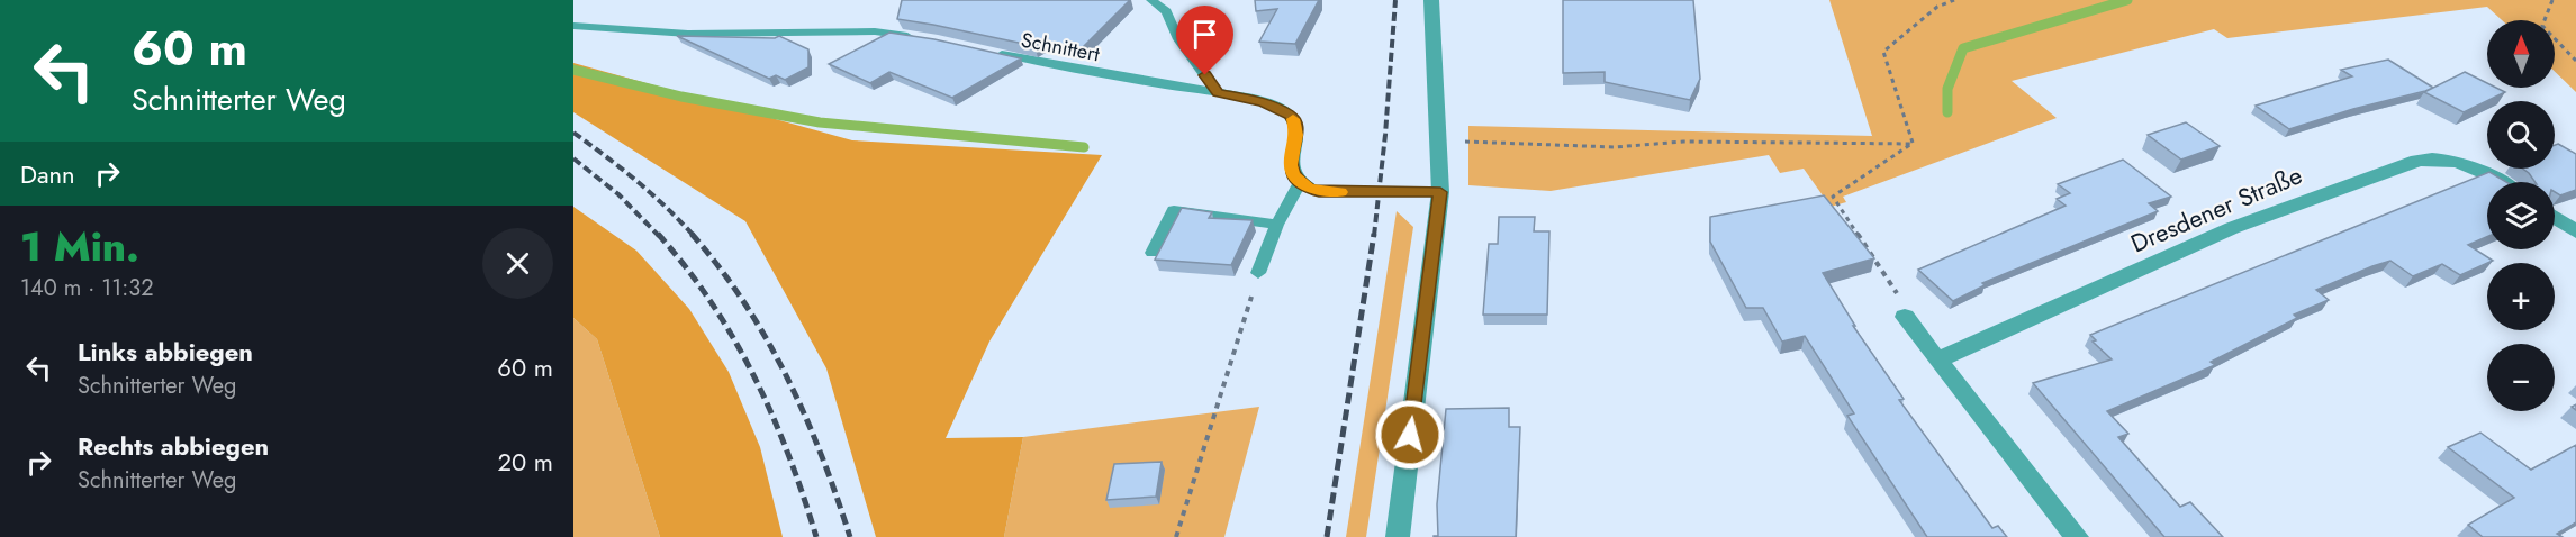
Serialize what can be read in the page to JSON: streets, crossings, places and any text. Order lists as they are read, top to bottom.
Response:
{
  "streets": {
    "street": ["Dresdener Straße"],
    "lane": ["Schnittert"]
  },
  "north": "top",
  "page": {
    "turn": ["60 m", "Schnitterter Weg"],
    "map_buttons": ["+", "−"],
    "then": "Dann",
    "heading": ["1 Min.", "140 m · 11:32"],
    "list": [
      {
        "name": "Links abbiegen",
        "note": "Schnitterter Weg",
        "value": "60 m"
      },
      {
        "name": "Rechts abbiegen",
        "note": "Schnitterter Weg",
        "value": "20 m"
      }
    ]
  }
}
